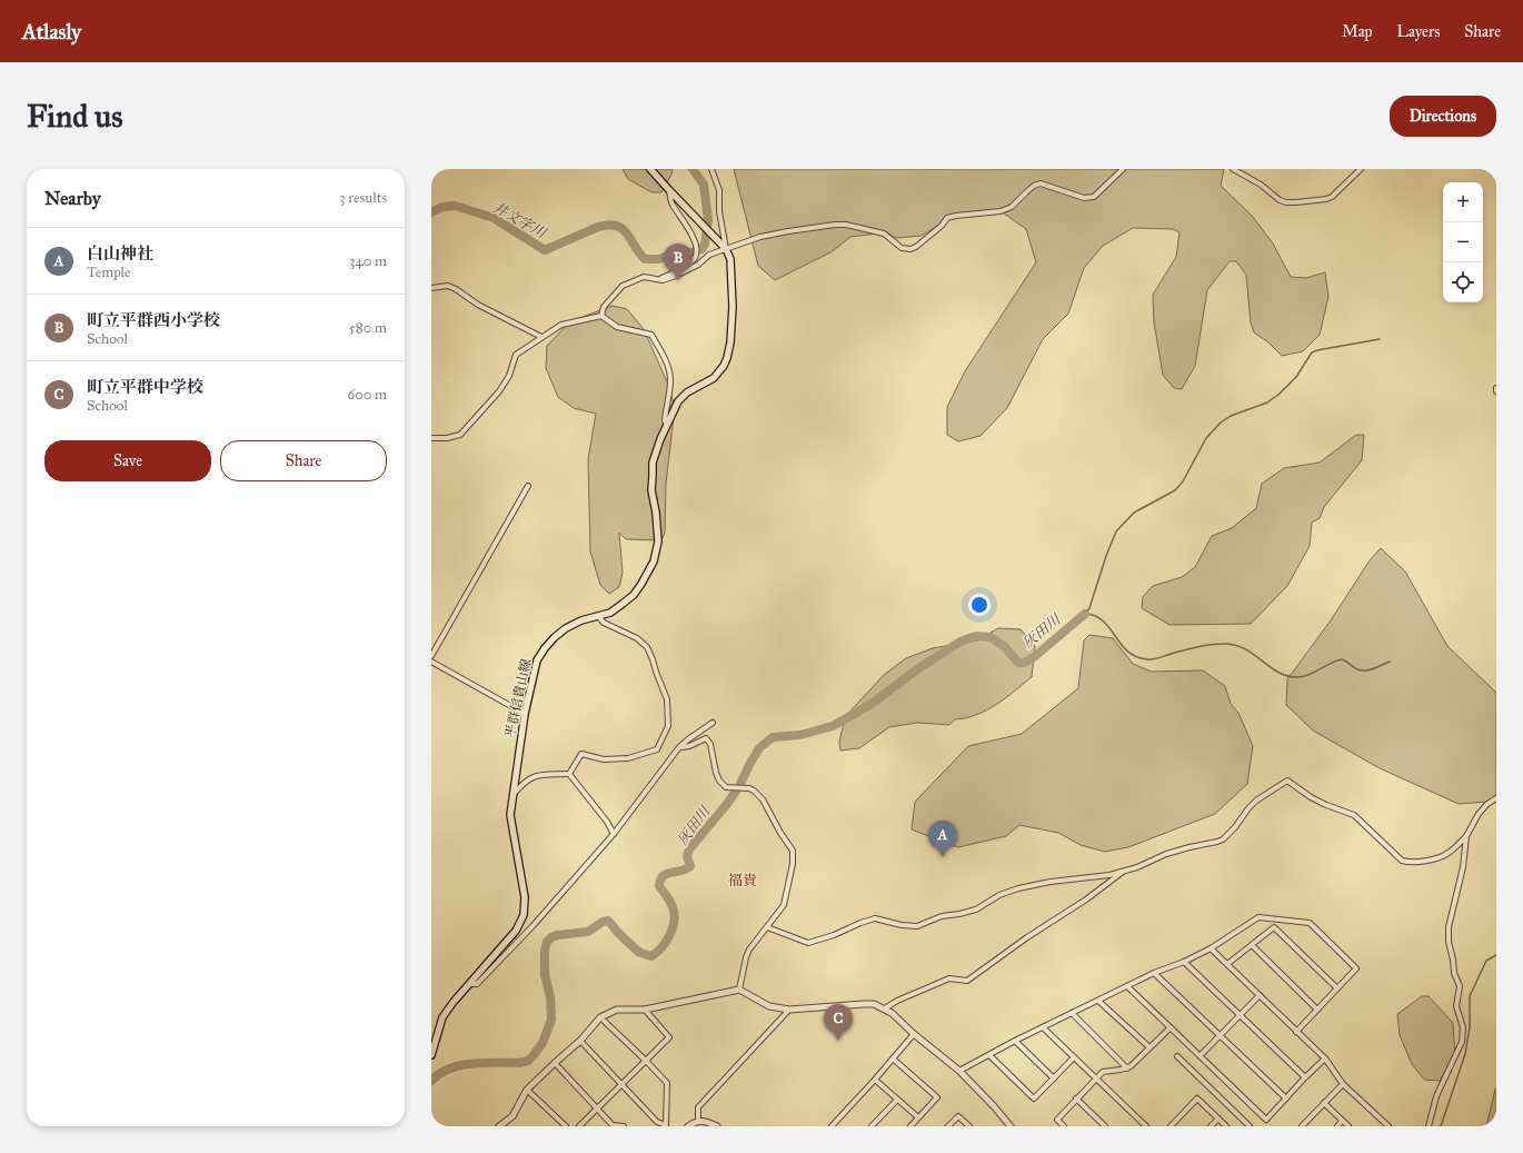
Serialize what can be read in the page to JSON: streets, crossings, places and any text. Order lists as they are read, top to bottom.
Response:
{
  "streets": {
    "main road": ["平群信貴山線"]
  },
  "districts": ["福貴"],
  "water": ["井文字川", "灰田川"],
  "page": {
    "header": "Atlasly",
    "nav": ["Map", "Layers", "Share"],
    "buttons": [
      "Directions",
      ["Save", "Share"]
    ],
    "title": "Find us",
    "heading": ["Nearby", "3 results"],
    "map_buttons": ["+", "−"],
    "list": [
      {
        "mark": "A",
        "name": "白山神社",
        "note": "Temple",
        "value": "340 m"
      },
      {
        "mark": "B",
        "name": "町立平群西小学校",
        "note": "School",
        "value": "580 m"
      },
      {
        "mark": "C",
        "name": "町立平群中学校",
        "note": "School",
        "value": "600 m"
      }
    ],
    "pins": ["B", "A", "C"]
  }
}
